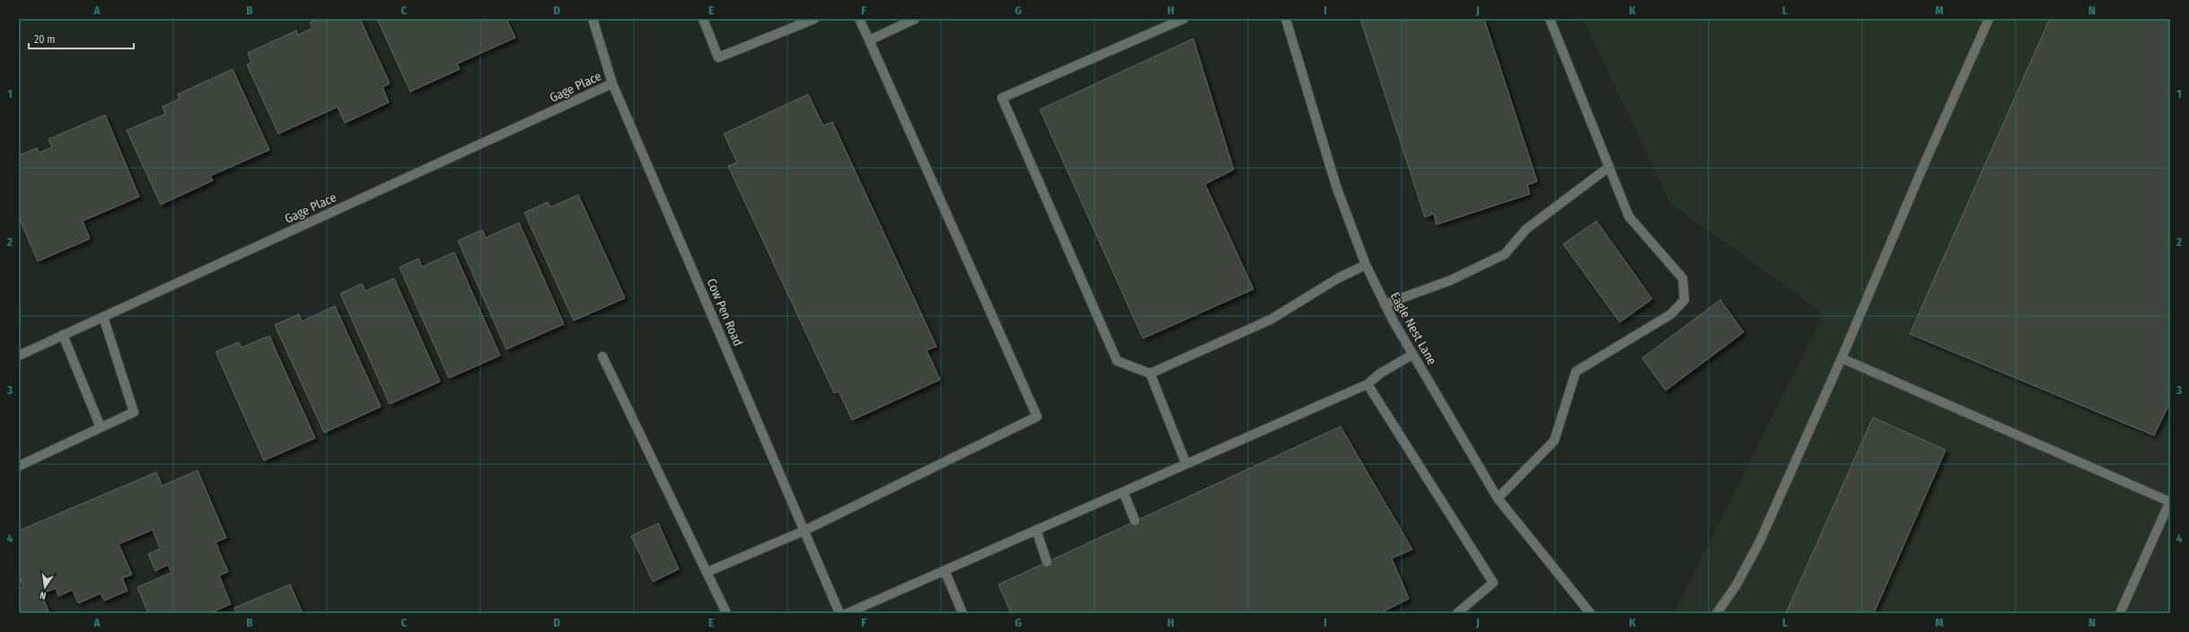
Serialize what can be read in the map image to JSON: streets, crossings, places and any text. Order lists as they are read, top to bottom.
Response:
{
  "streets": {
    "street": ["Gage Place", "Cow Pen Road", "Eagle Nest Lane"]
  },
  "crossings": [
    ["Gage Place", "Cow Pen Road"]
  ],
  "scale_bar": "20 m",
  "north": "bottom",
  "grid": {
    "columns": [
      "A",
      "B",
      "C",
      "D",
      "E",
      "F",
      "G",
      "H",
      "I",
      "J",
      "K",
      "L",
      "M",
      "N"
    ],
    "rows": [
      "1",
      "2",
      "3",
      "4"
    ]
  }
}
